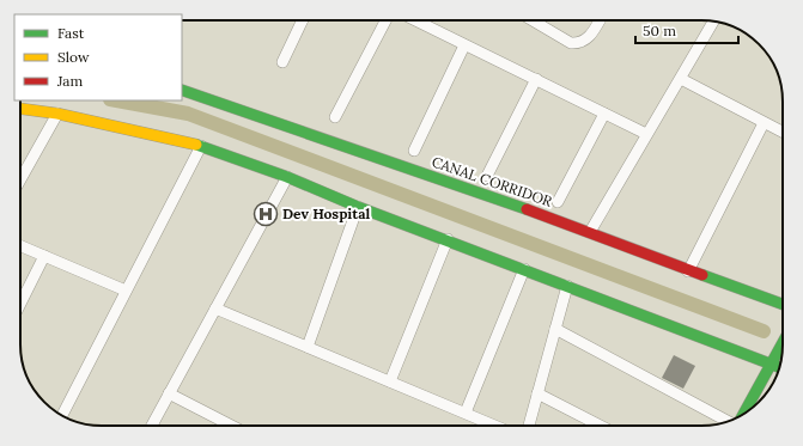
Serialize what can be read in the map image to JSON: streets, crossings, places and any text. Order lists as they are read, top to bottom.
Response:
{
  "streets": {
    "street": ["CANAL CORRIDOR"]
  },
  "places": {
    "hospital": ["Dev Hospital"]
  },
  "legend": ["Fast", "Slow", "Jam"],
  "scale_bar": "50 m"
}
